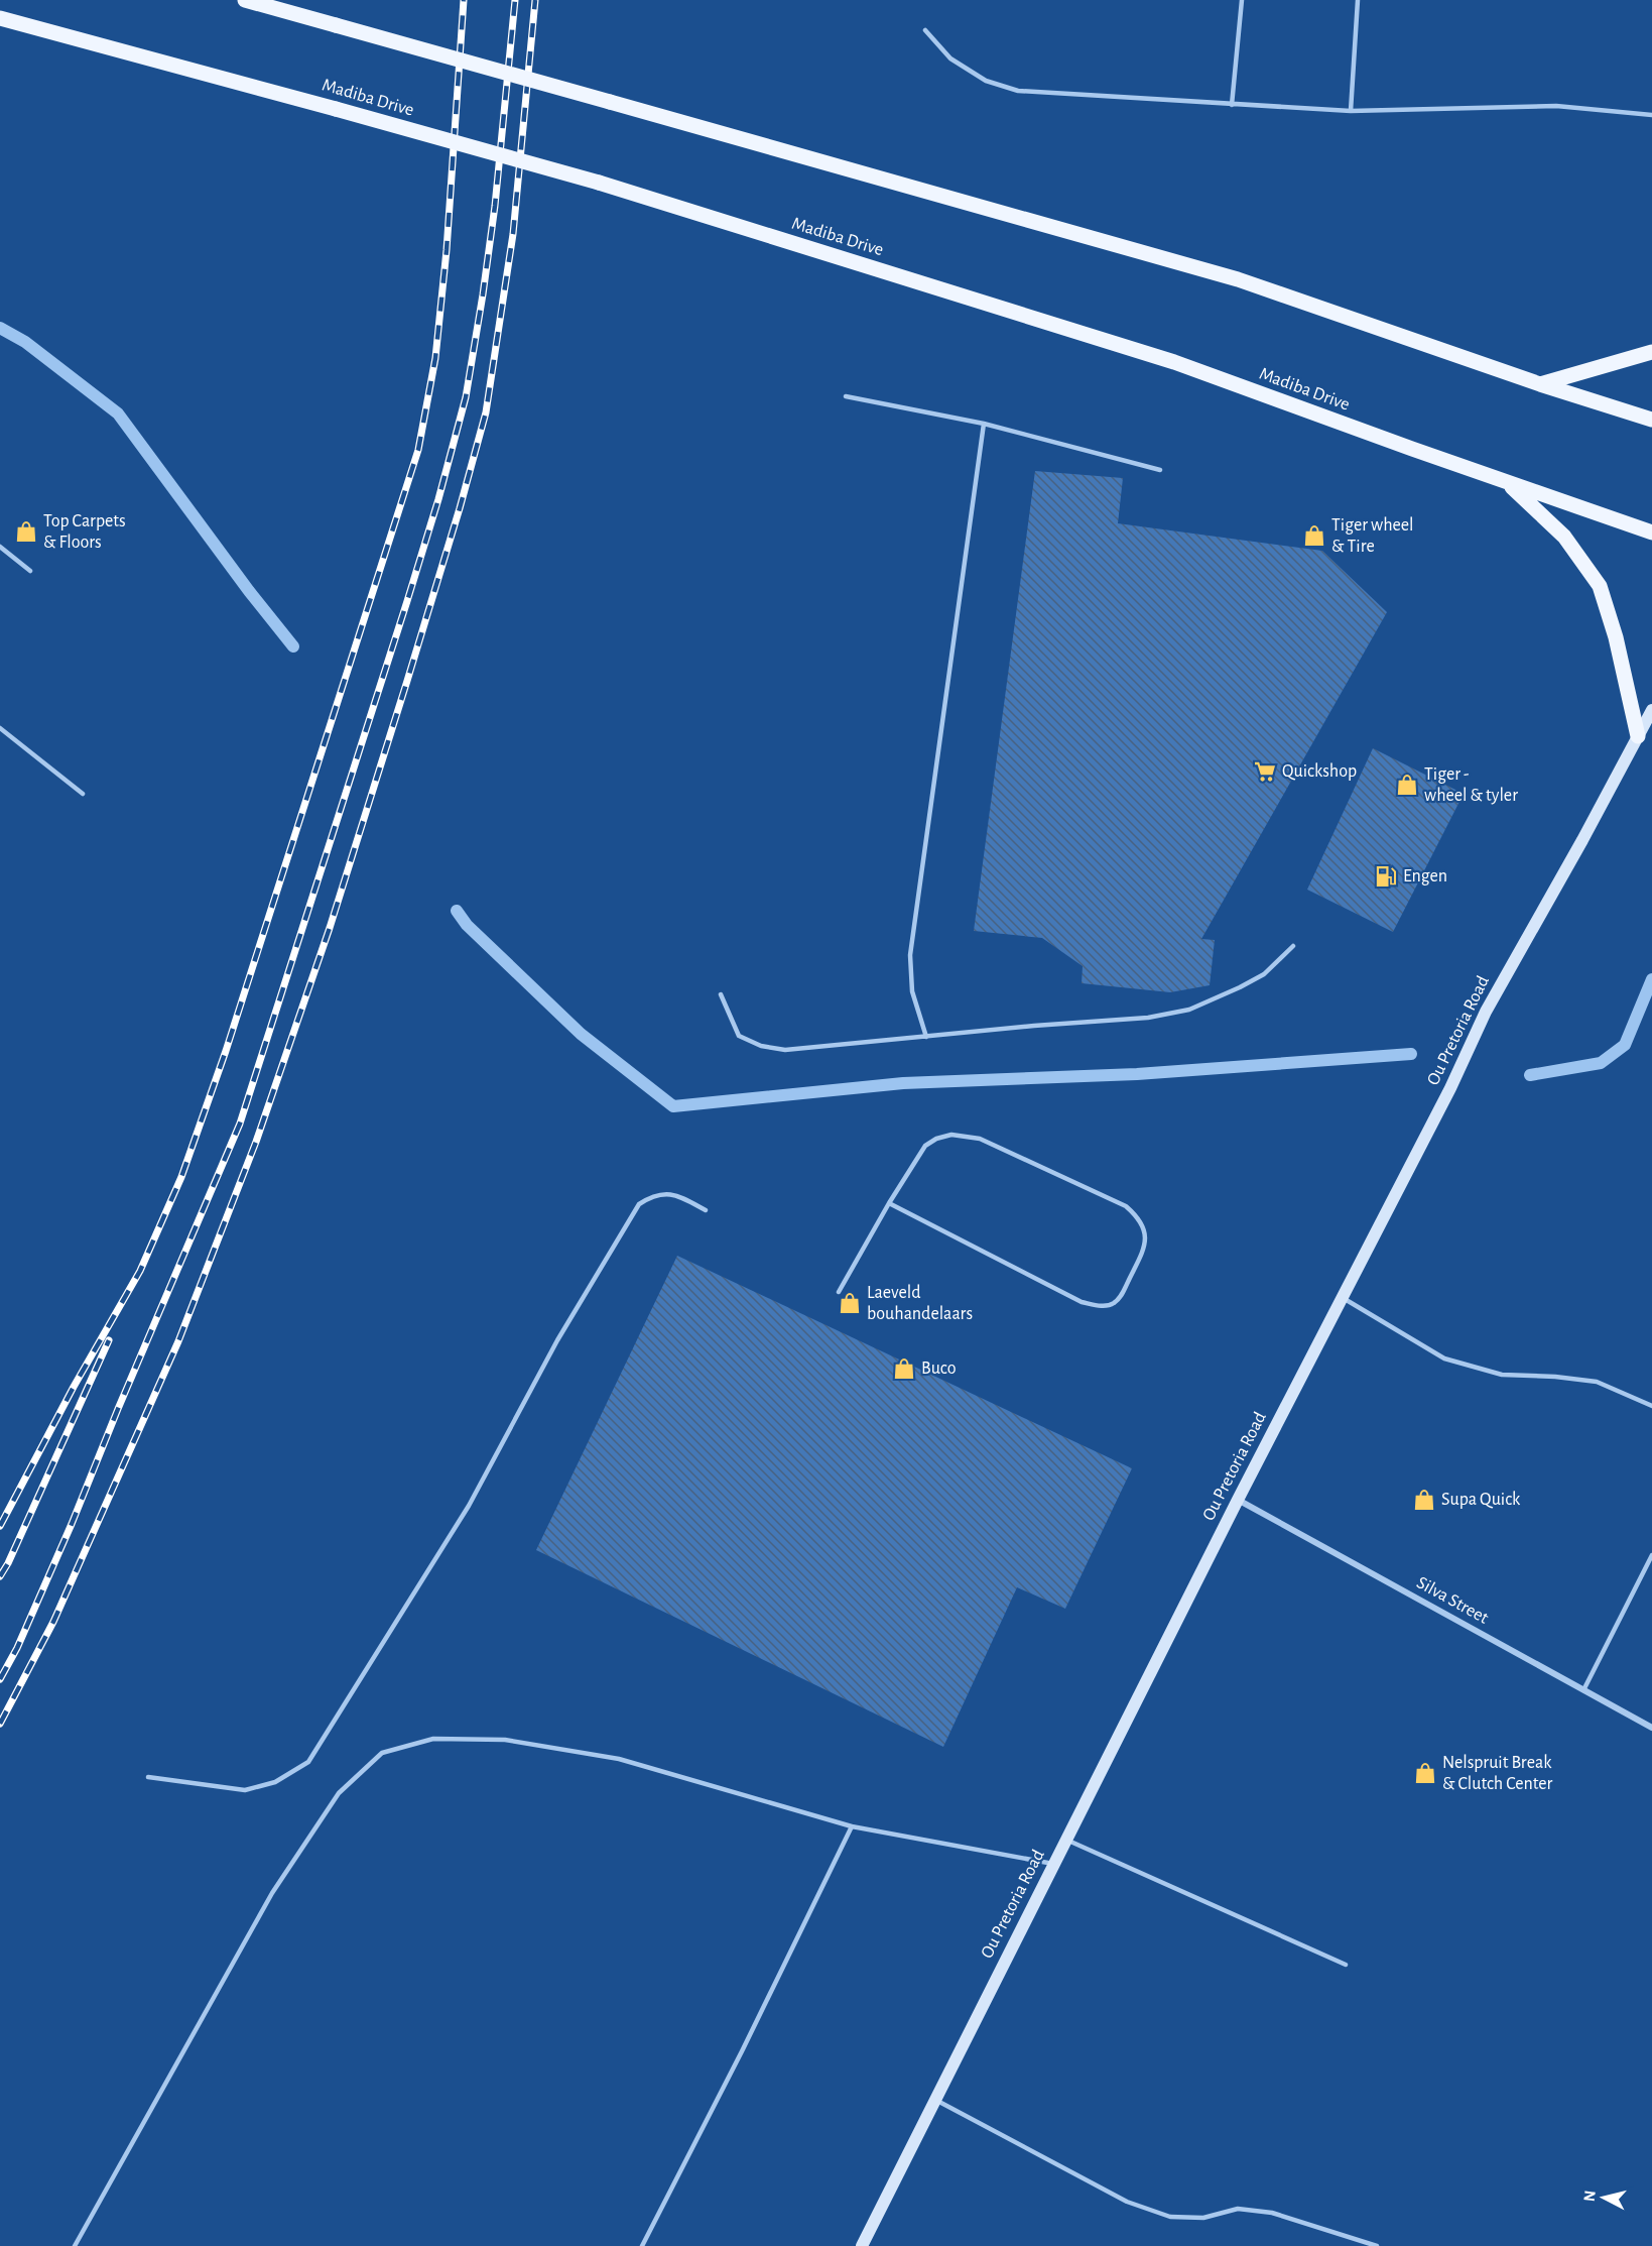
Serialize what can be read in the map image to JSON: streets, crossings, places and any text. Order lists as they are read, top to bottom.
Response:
{
  "streets": {
    "main road": ["Madiba Drive", "Ou Pretoria Road"],
    "street": ["Silva Street"]
  },
  "crossings": [
    ["Ou Pretoria Road", "Silva Street"]
  ],
  "places": {
    "shop": [
      "Top Carpets & Floors",
      "Tiger wheel & Tire",
      "Tiger - wheel & tyler",
      "Laeveld bouhandelaars",
      "Buco",
      "Supa Quick",
      "Nelspruit Break & Clutch Center"
    ],
    "supermarket": ["Quickshop"],
    "fuel station": ["Engen"]
  },
  "north": "left"
}
